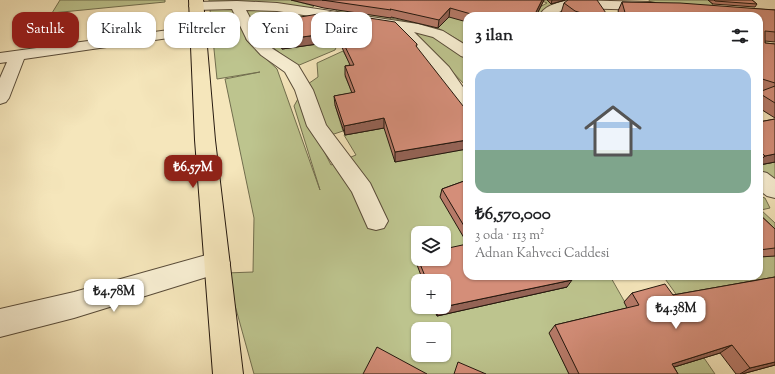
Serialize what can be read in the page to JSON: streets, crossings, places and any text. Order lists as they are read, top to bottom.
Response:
{
  "page": {
    "chip": [
      "Satılık",
      "Kiralık",
      "Filtreler",
      "Yeni",
      "Daire"
    ],
    "heading": "3 ilan",
    "list": [
      {
        "name": "₺6,570,000",
        "note": "3 oda · 113 m² · Adnan Kahveci Caddesi"
      }
    ],
    "price": ["₺6.57M", "₺4.78M", "₺4.38M"],
    "map_buttons": ["+", "−"]
  }
}
